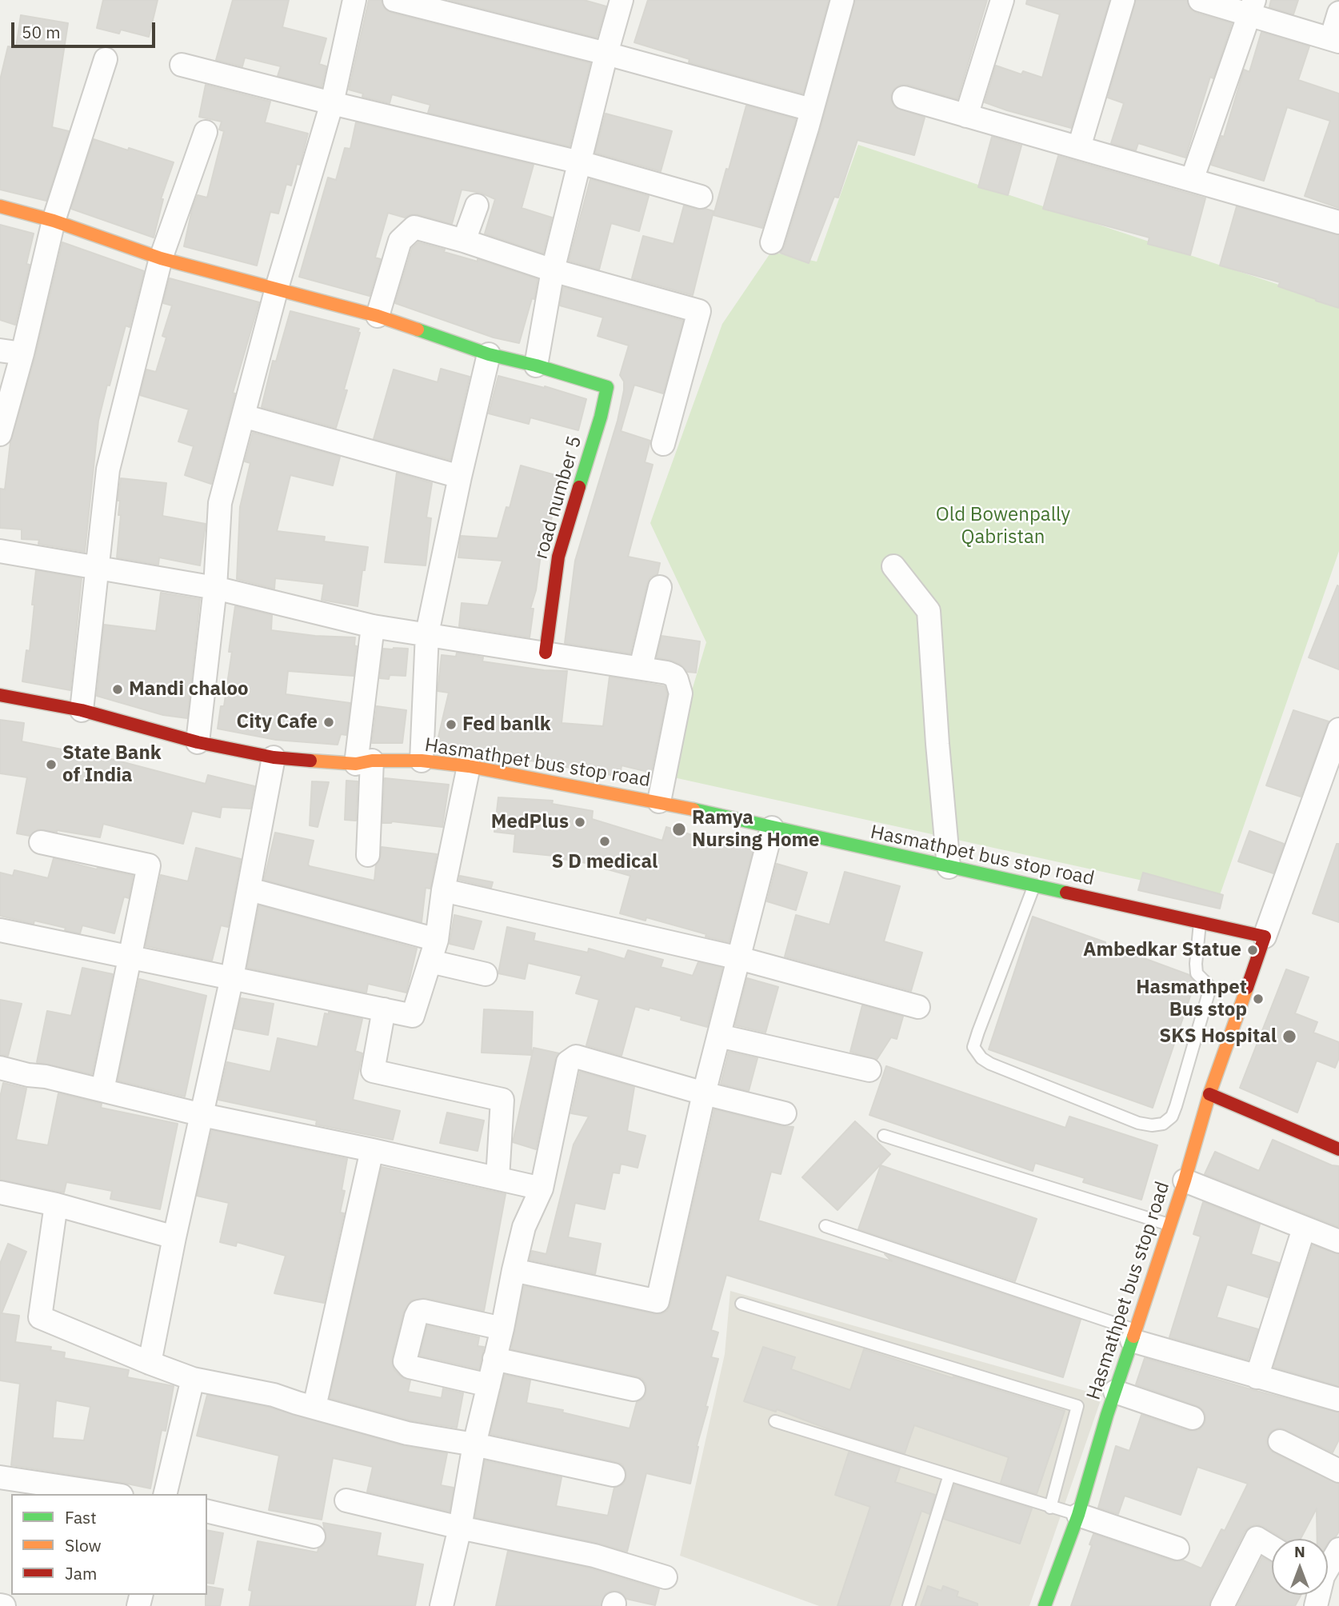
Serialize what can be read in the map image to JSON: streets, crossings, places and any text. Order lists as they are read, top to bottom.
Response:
{
  "streets": {
    "street": ["road number 5", "Hasmathpet bus stop road"]
  },
  "parks": ["Old Bowenpally Qabristan"],
  "places": [
    "Mandi chaloo",
    "City Cafe",
    "Fed banlk",
    "State Bank of India",
    "MedPlus",
    "Ramya Nursing Home",
    "S D medical",
    "Ambedkar Statue",
    "Hasmathpet Bus stop",
    "SKS Hospital"
  ],
  "legend": ["Fast", "Slow", "Jam"],
  "scale_bar": "50 m",
  "north": "top"
}
